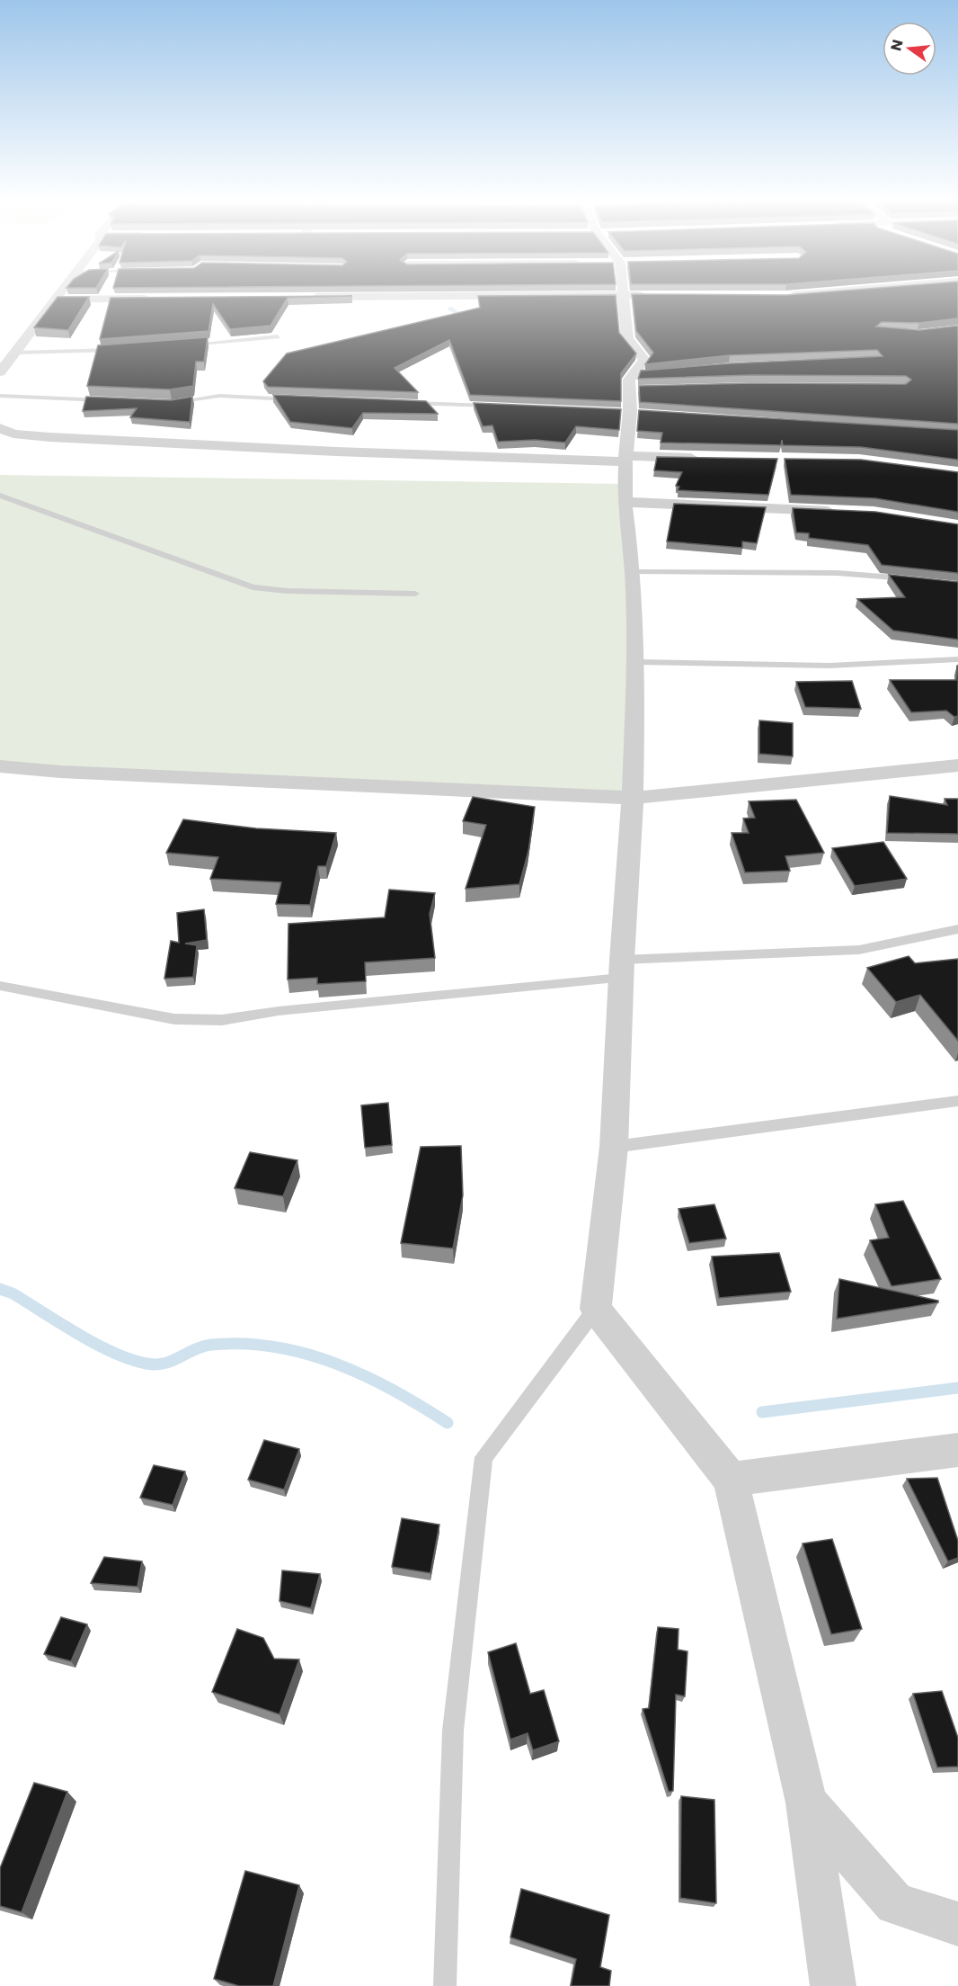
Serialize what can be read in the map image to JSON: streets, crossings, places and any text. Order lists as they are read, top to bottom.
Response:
{
  "north": "left"
}
